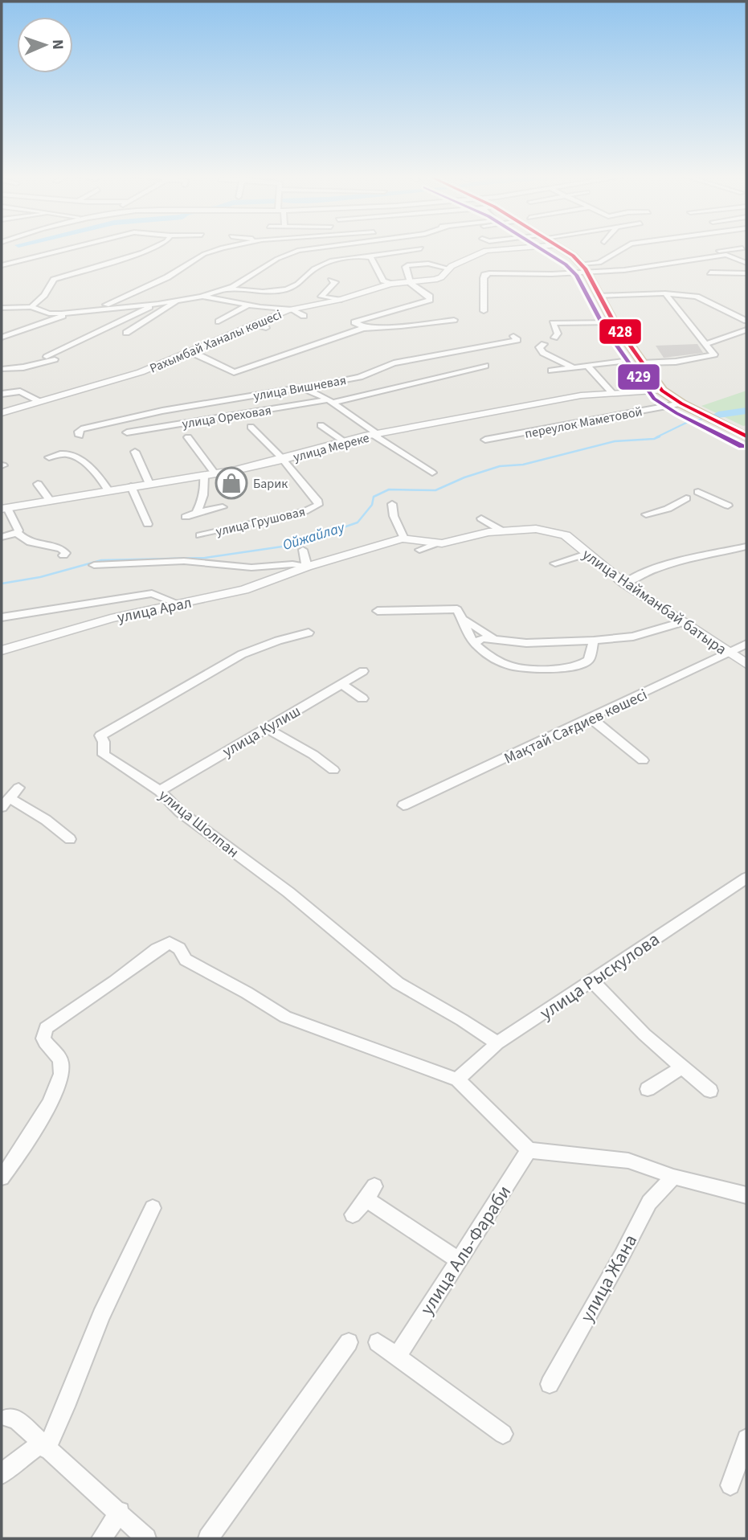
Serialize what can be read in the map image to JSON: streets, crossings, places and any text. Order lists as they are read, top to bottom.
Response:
{
  "streets": {
    "street": [
      "Рахымбай Ханалы көшесі",
      "улица Вишневая",
      "улица Ореховая",
      "переулок Маметовой",
      "улица Мереке",
      "улица Грушовая",
      "улица Найманбай батыра",
      "улица Арал",
      "Мақтай Сағдиев көшесі",
      "улица Кулиш",
      "улица Шолпан",
      "улица Рыскулова",
      "улица Аль-Фараби",
      "улица Жана"
    ]
  },
  "crossings": [
    ["улица Мереке", "улица Грушовая"],
    ["улица Найманбай батыра", "Мақтай Сағдиев көшесі"],
    ["улица Кулиш", "улица Шолпан"],
    ["улица Шолпан", "улица Рыскулова"]
  ],
  "water": ["Ойжайлау"],
  "places": {
    "shop": ["Барик"]
  },
  "lines": ["transit line 428", "transit line 429"],
  "north": "right"
}
